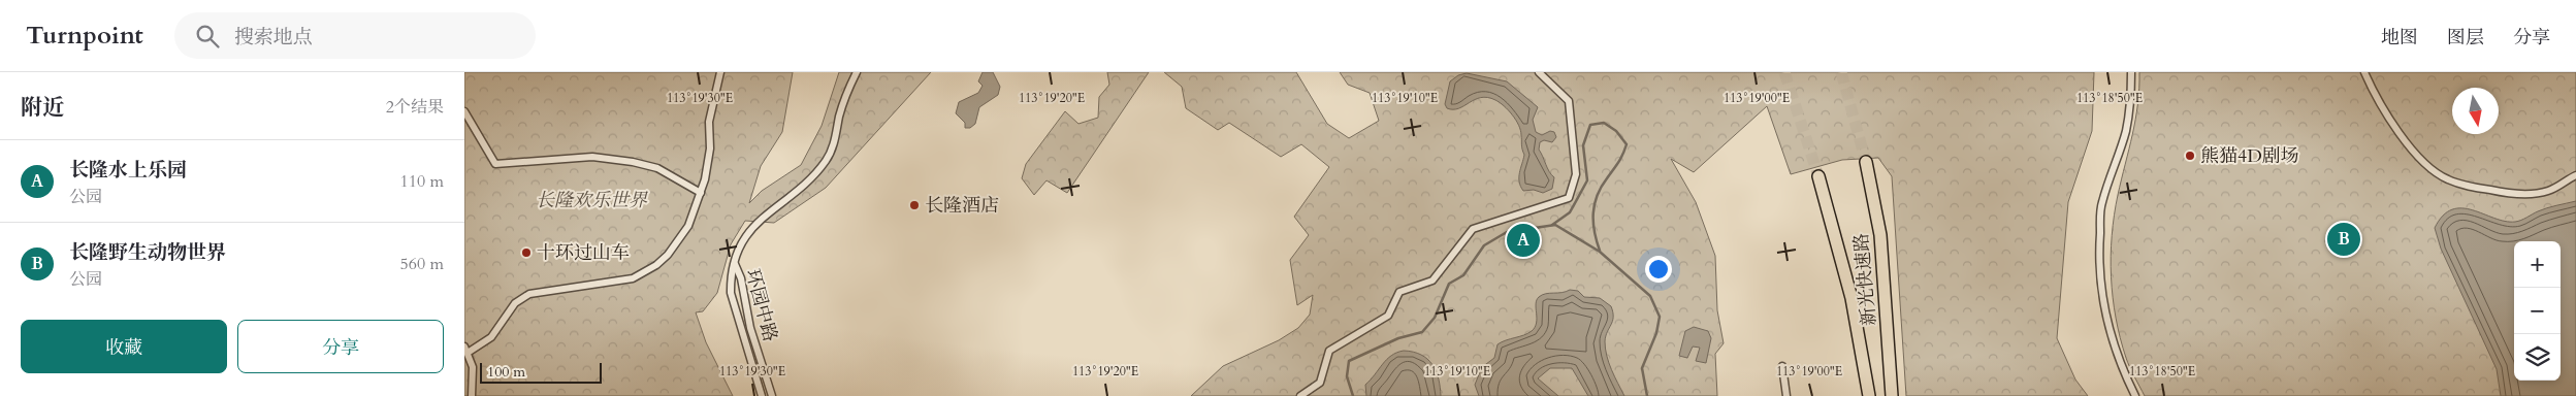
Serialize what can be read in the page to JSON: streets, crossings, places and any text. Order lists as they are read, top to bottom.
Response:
{
  "streets": {
    "highway": ["新光快速路"],
    "street": ["环园中路"]
  },
  "parks": ["长隆欢乐世界"],
  "places": ["熊猫4D剧场", "长隆酒店", "十环过山车"],
  "scale_bar": "100 m",
  "north": "bottom",
  "page": {
    "header": "Turnpoint",
    "search": "搜索地点",
    "nav": ["地图", "图层", "分享"],
    "heading": ["附近", "2个结果"],
    "list": [
      {
        "mark": "A",
        "name": "长隆水上乐园",
        "note": "公园",
        "value": "110 m"
      },
      {
        "mark": "B",
        "name": "长隆野生动物世界",
        "note": "公园",
        "value": "560 m"
      }
    ],
    "pins": ["B", "A"],
    "map_buttons": ["+", "−"],
    "buttons": ["收藏", "分享"],
    "scale": "100 m"
  },
  "coordinates": [
    "113°19'30\"E",
    "113°19'20\"E",
    "113°19'10\"E",
    "113°19'00\"E",
    "113°18'50\"E"
  ]
}
